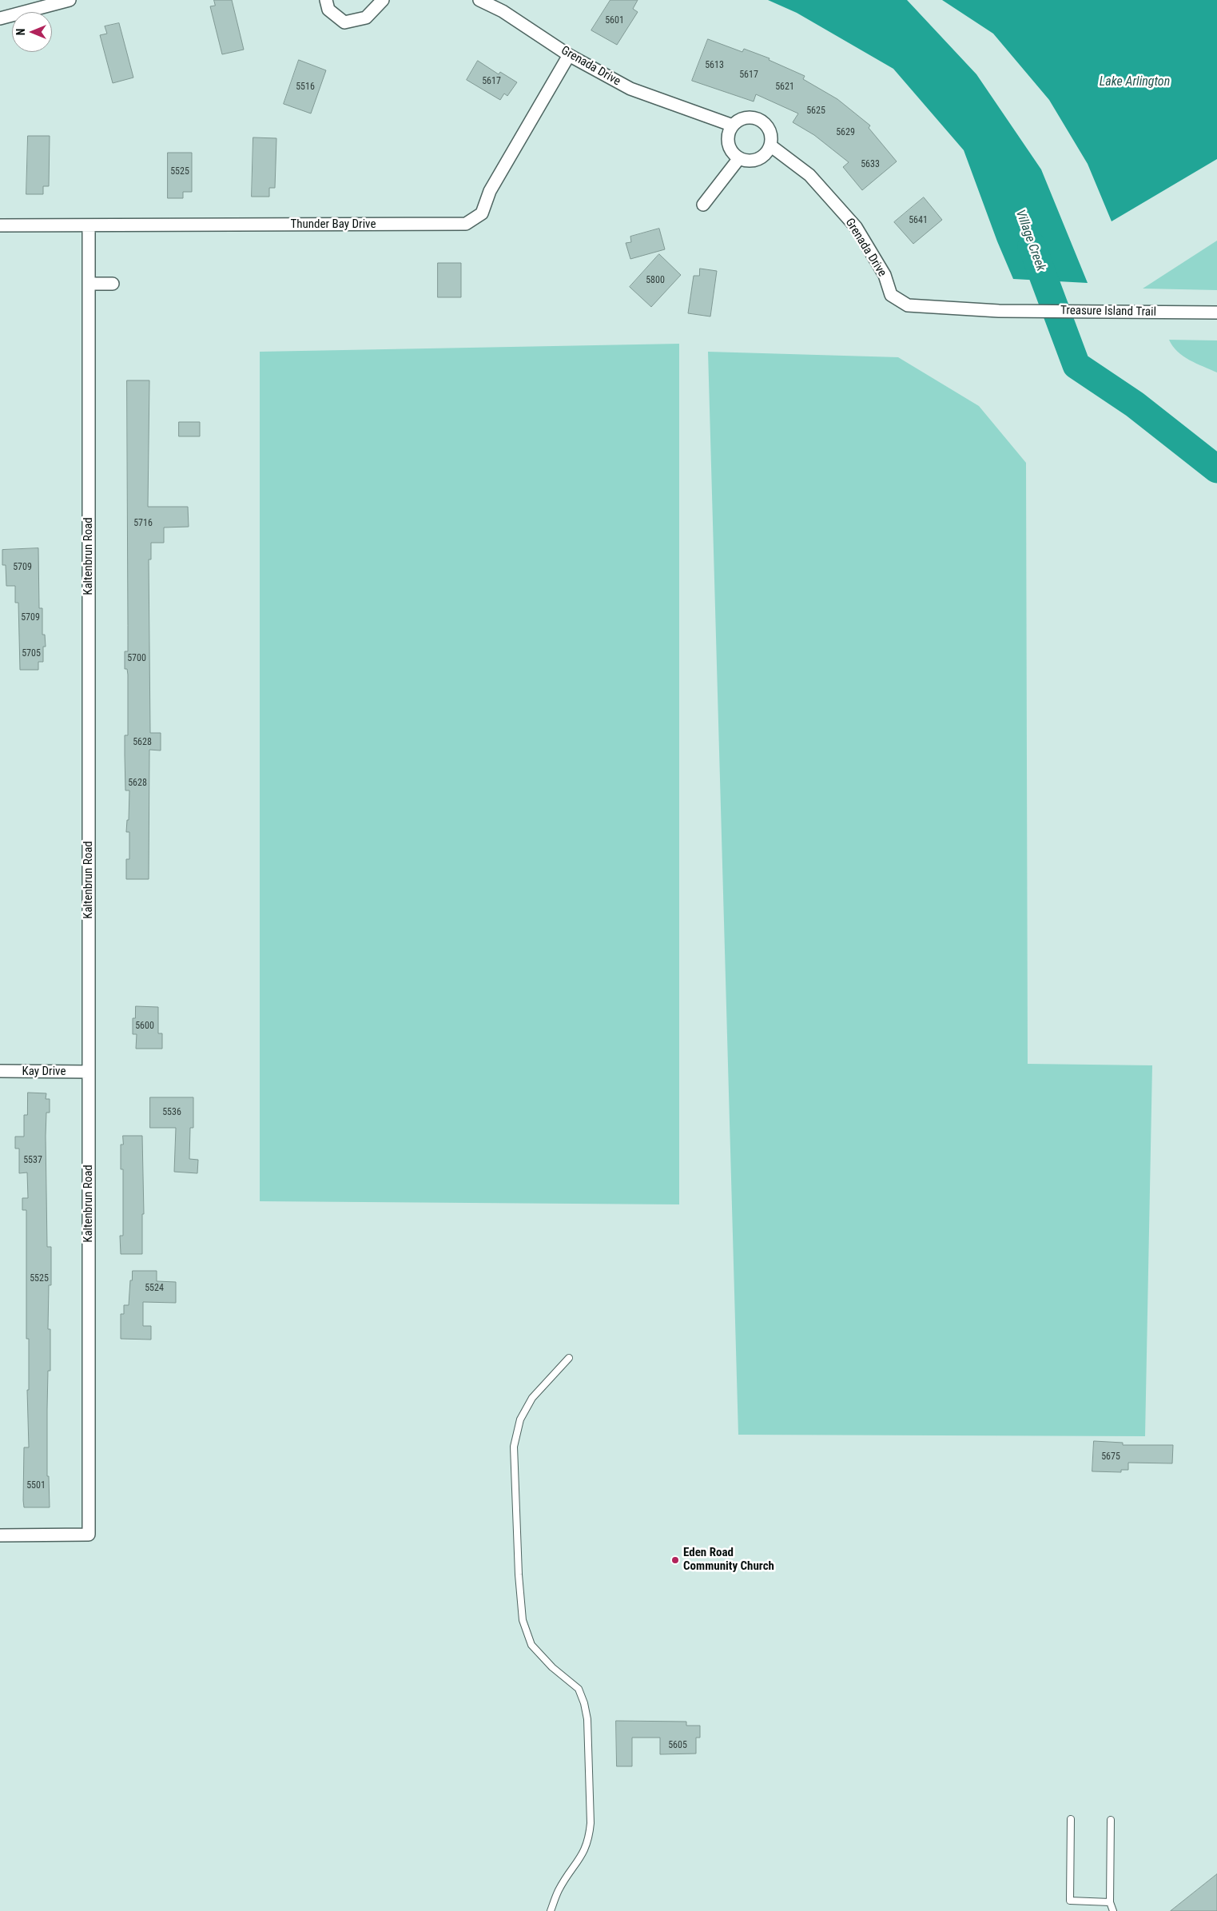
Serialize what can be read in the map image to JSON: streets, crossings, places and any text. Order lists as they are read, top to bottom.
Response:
{
  "streets": {
    "street": [
      "Grenada Drive",
      "Thunder Bay Drive",
      "Treasure Island Trail",
      "Kaltenbrun Road",
      "Kay Drive"
    ]
  },
  "crossings": [
    ["Grenada Drive", "Thunder Bay Drive"],
    ["Grenada Drive", "Treasure Island Trail"],
    ["Thunder Bay Drive", "Kaltenbrun Road"],
    ["Kaltenbrun Road", "Kay Drive"]
  ],
  "water": ["Lake Arlington", "Village Creek"],
  "places": ["Eden Road Community Church"],
  "house_numbers": [
    "5601",
    "5613",
    "5617",
    "5617",
    "5516",
    "5621",
    "5625",
    "5629",
    "5633",
    "5525",
    "5641",
    "5800",
    "5716",
    "5709",
    "5709",
    "5705",
    "5700",
    "5628",
    "5628",
    "5600",
    "5536",
    "5537",
    "5525",
    "5524",
    "5675",
    "5501",
    "5605"
  ],
  "north": "left"
}
